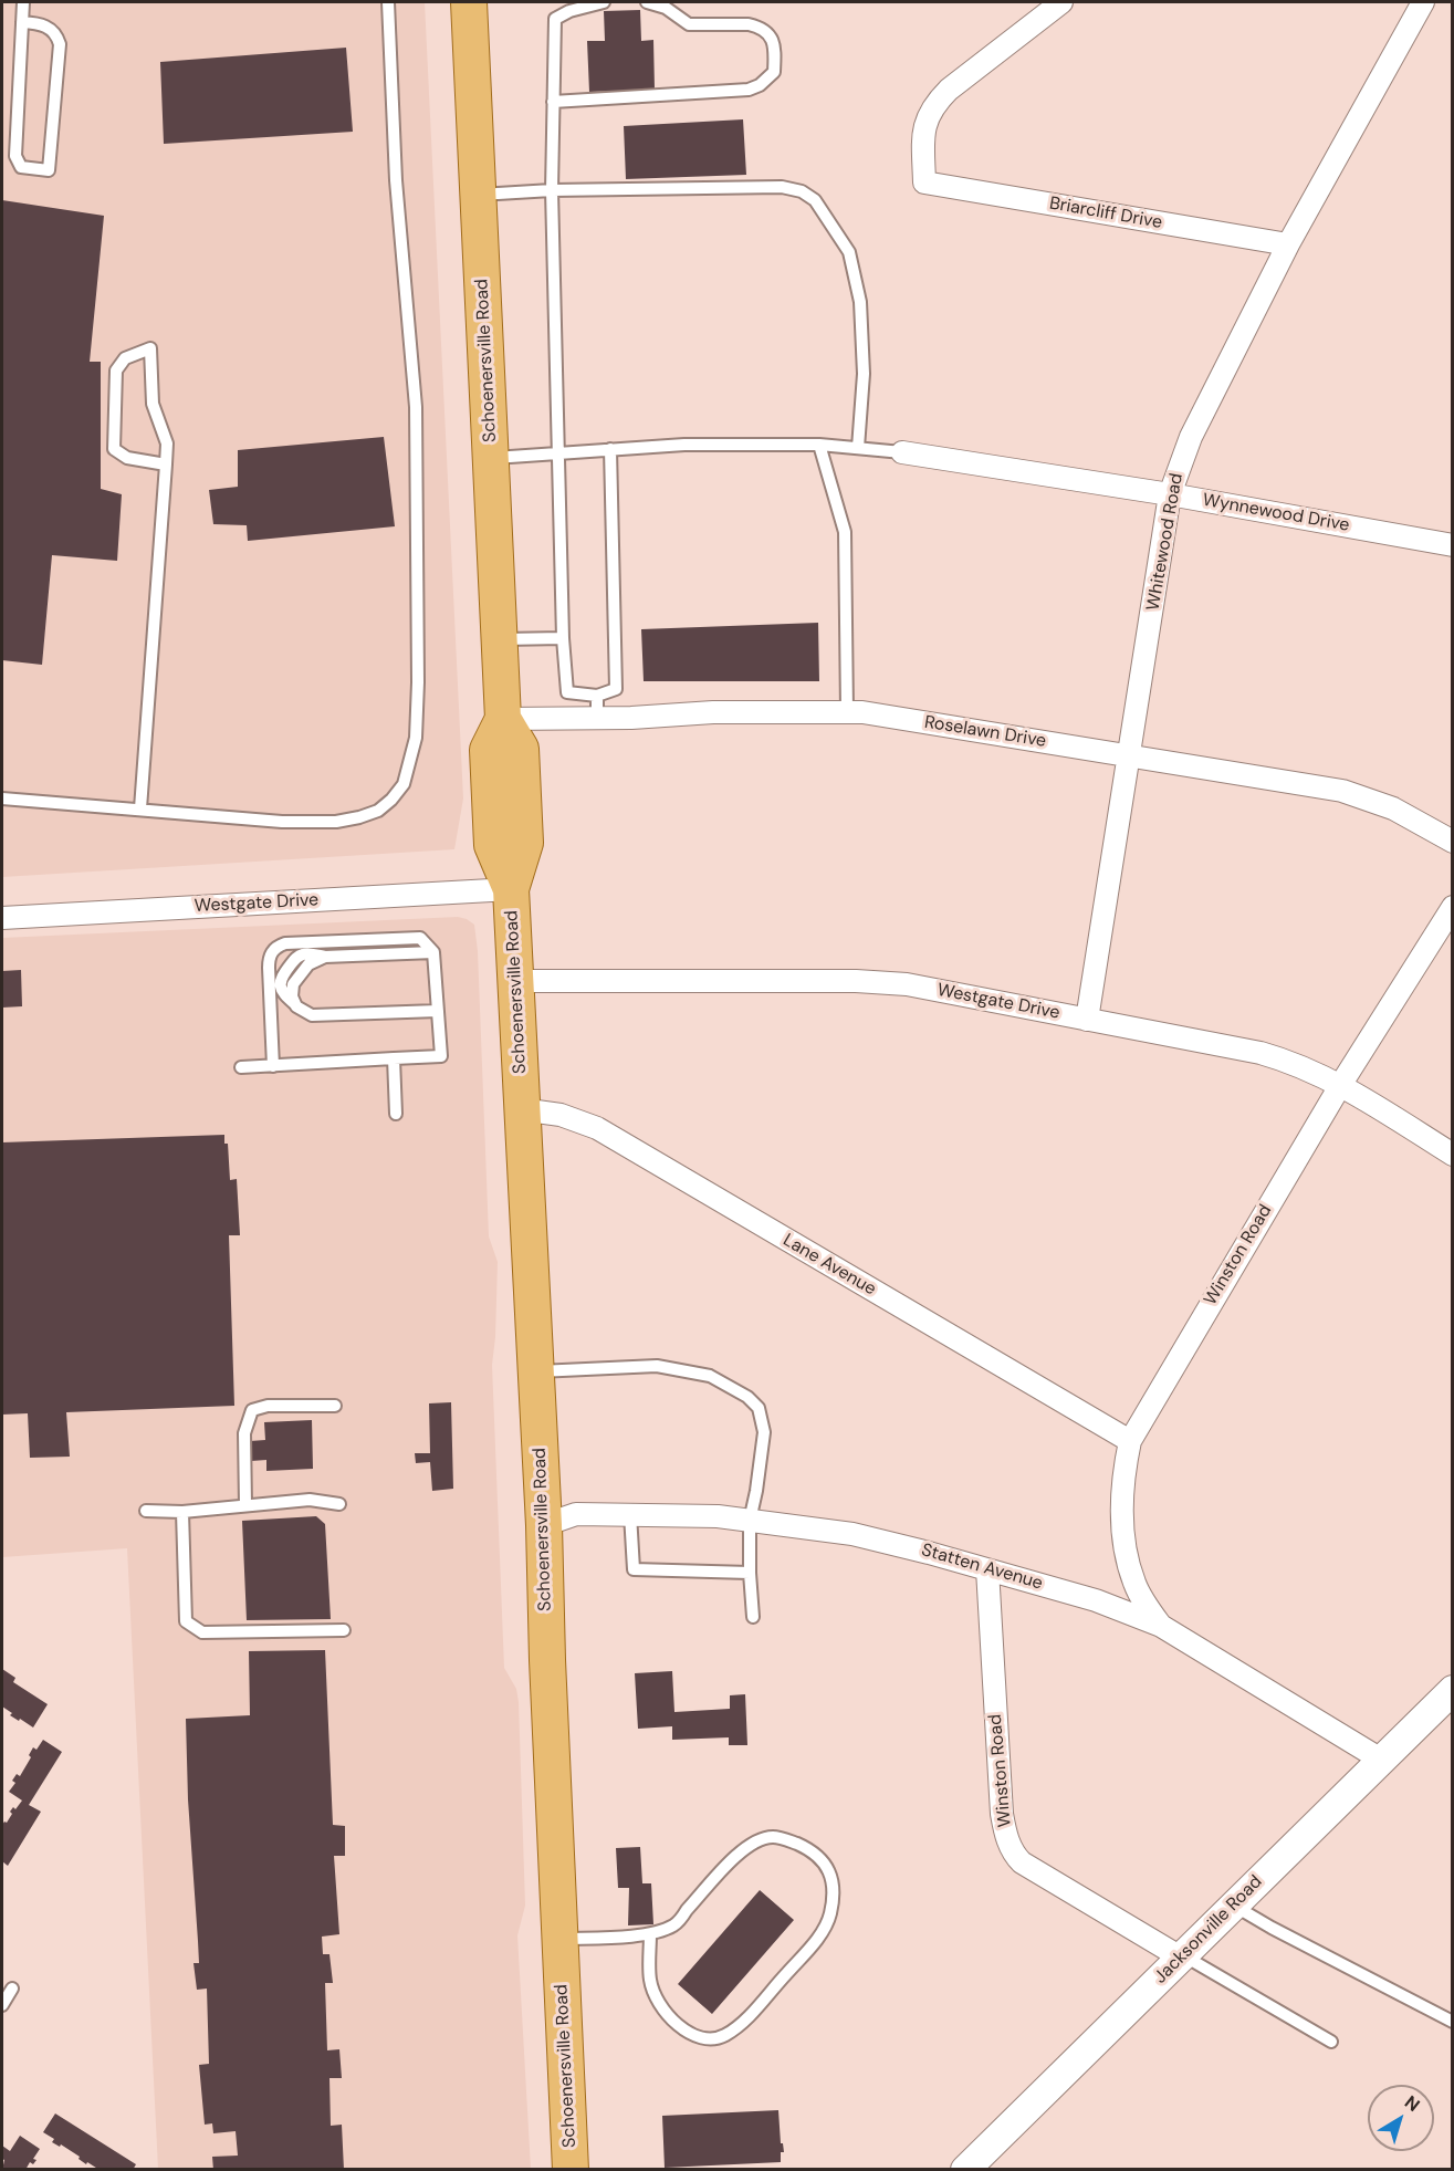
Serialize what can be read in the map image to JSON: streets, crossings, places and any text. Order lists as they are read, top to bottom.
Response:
{
  "streets": {
    "main road": ["Schoenersville Road"],
    "street": [
      "Briarcliff Drive",
      "Wynnewood Drive",
      "Whitewood Road",
      "Roselawn Drive",
      "Westgate Drive",
      "Winston Road",
      "Lane Avenue",
      "Statten Avenue",
      "Jacksonville Road"
    ]
  },
  "crossings": [
    ["Briarcliff Drive", "Whitewood Road"],
    ["Schoenersville Road", "Roselawn Drive"],
    ["Schoenersville Road", "Westgate Drive"],
    ["Schoenersville Road", "Lane Avenue"],
    ["Schoenersville Road", "Statten Avenue"],
    ["Wynnewood Drive", "Whitewood Road"],
    ["Whitewood Road", "Roselawn Drive"],
    ["Whitewood Road", "Westgate Drive"],
    ["Westgate Drive", "Winston Road"],
    ["Winston Road", "Lane Avenue"],
    ["Winston Road", "Statten Avenue"],
    ["Winston Road", "Jacksonville Road"],
    ["Statten Avenue", "Jacksonville Road"]
  ],
  "north": "top right"
}
